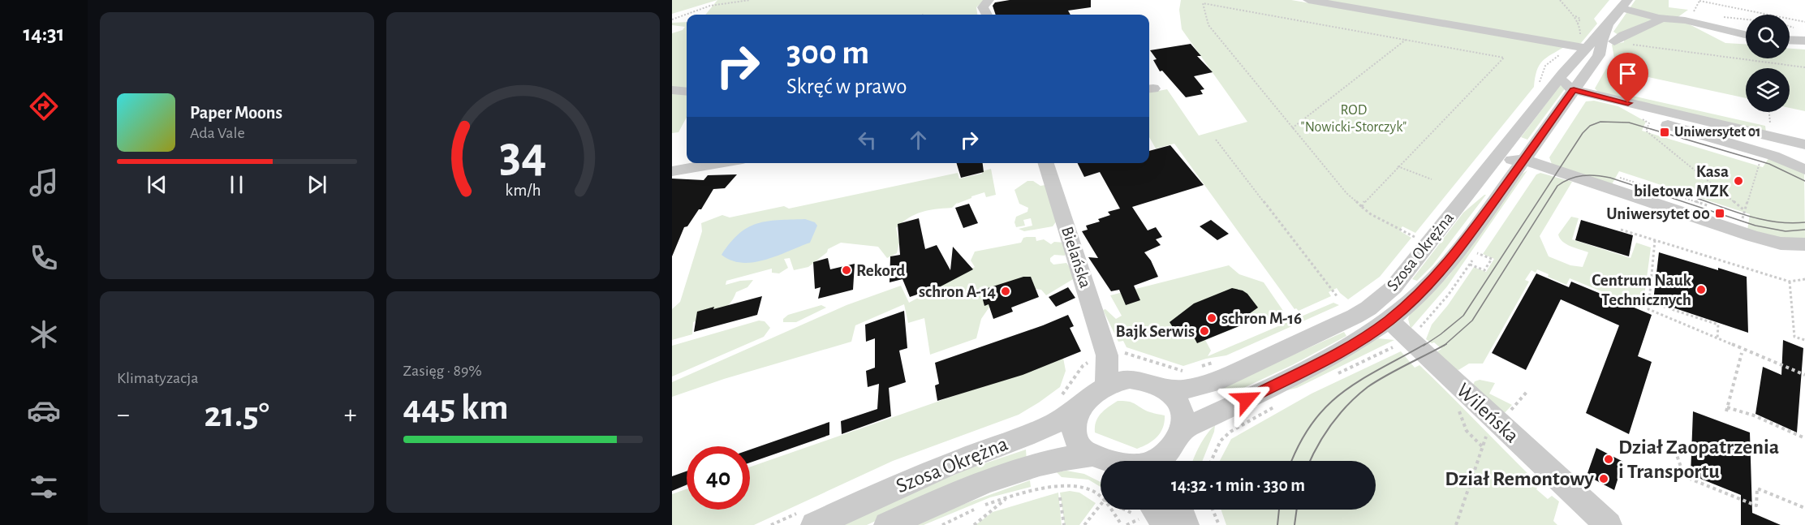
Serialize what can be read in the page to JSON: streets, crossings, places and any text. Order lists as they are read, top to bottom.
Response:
{
  "streets": {
    "street": ["Szosa Okrężna", "Bielańska", "Wileńska"]
  },
  "crossings": [
    ["Szosa Okrężna", "Bielańska"],
    ["Szosa Okrężna", "Wileńska"]
  ],
  "parks": ["ROD \"Nowicki-Storczyk\""],
  "places": {
    "transit": ["Uniwersytet 01", "Uniwersytet 00"],
    "other": [
      "Kasa biletowa MZK",
      "Rekord",
      "Centrum Nauk Technicznych",
      "schron A-14",
      "schron M-16",
      "Bajk Serwis",
      "Dział Zaopatrzenia i Transportu",
      "Dział Remontowy"
    ]
  },
  "page": {
    "tabs": "14:31",
    "turn": ["300 m", "Skręć w prawo"],
    "song": ["Paper Moons", "Ada Vale"],
    "tile": [
      "Klimatyzacja",
      ["Zasięg · 89%", "445 km"]
    ],
    "heat": ["−", "21.5°", "+"],
    "limit": "40",
    "trip": "14:32 · 1 min · 330 m",
    "gauge": ["34", "km/h"]
  }
}
